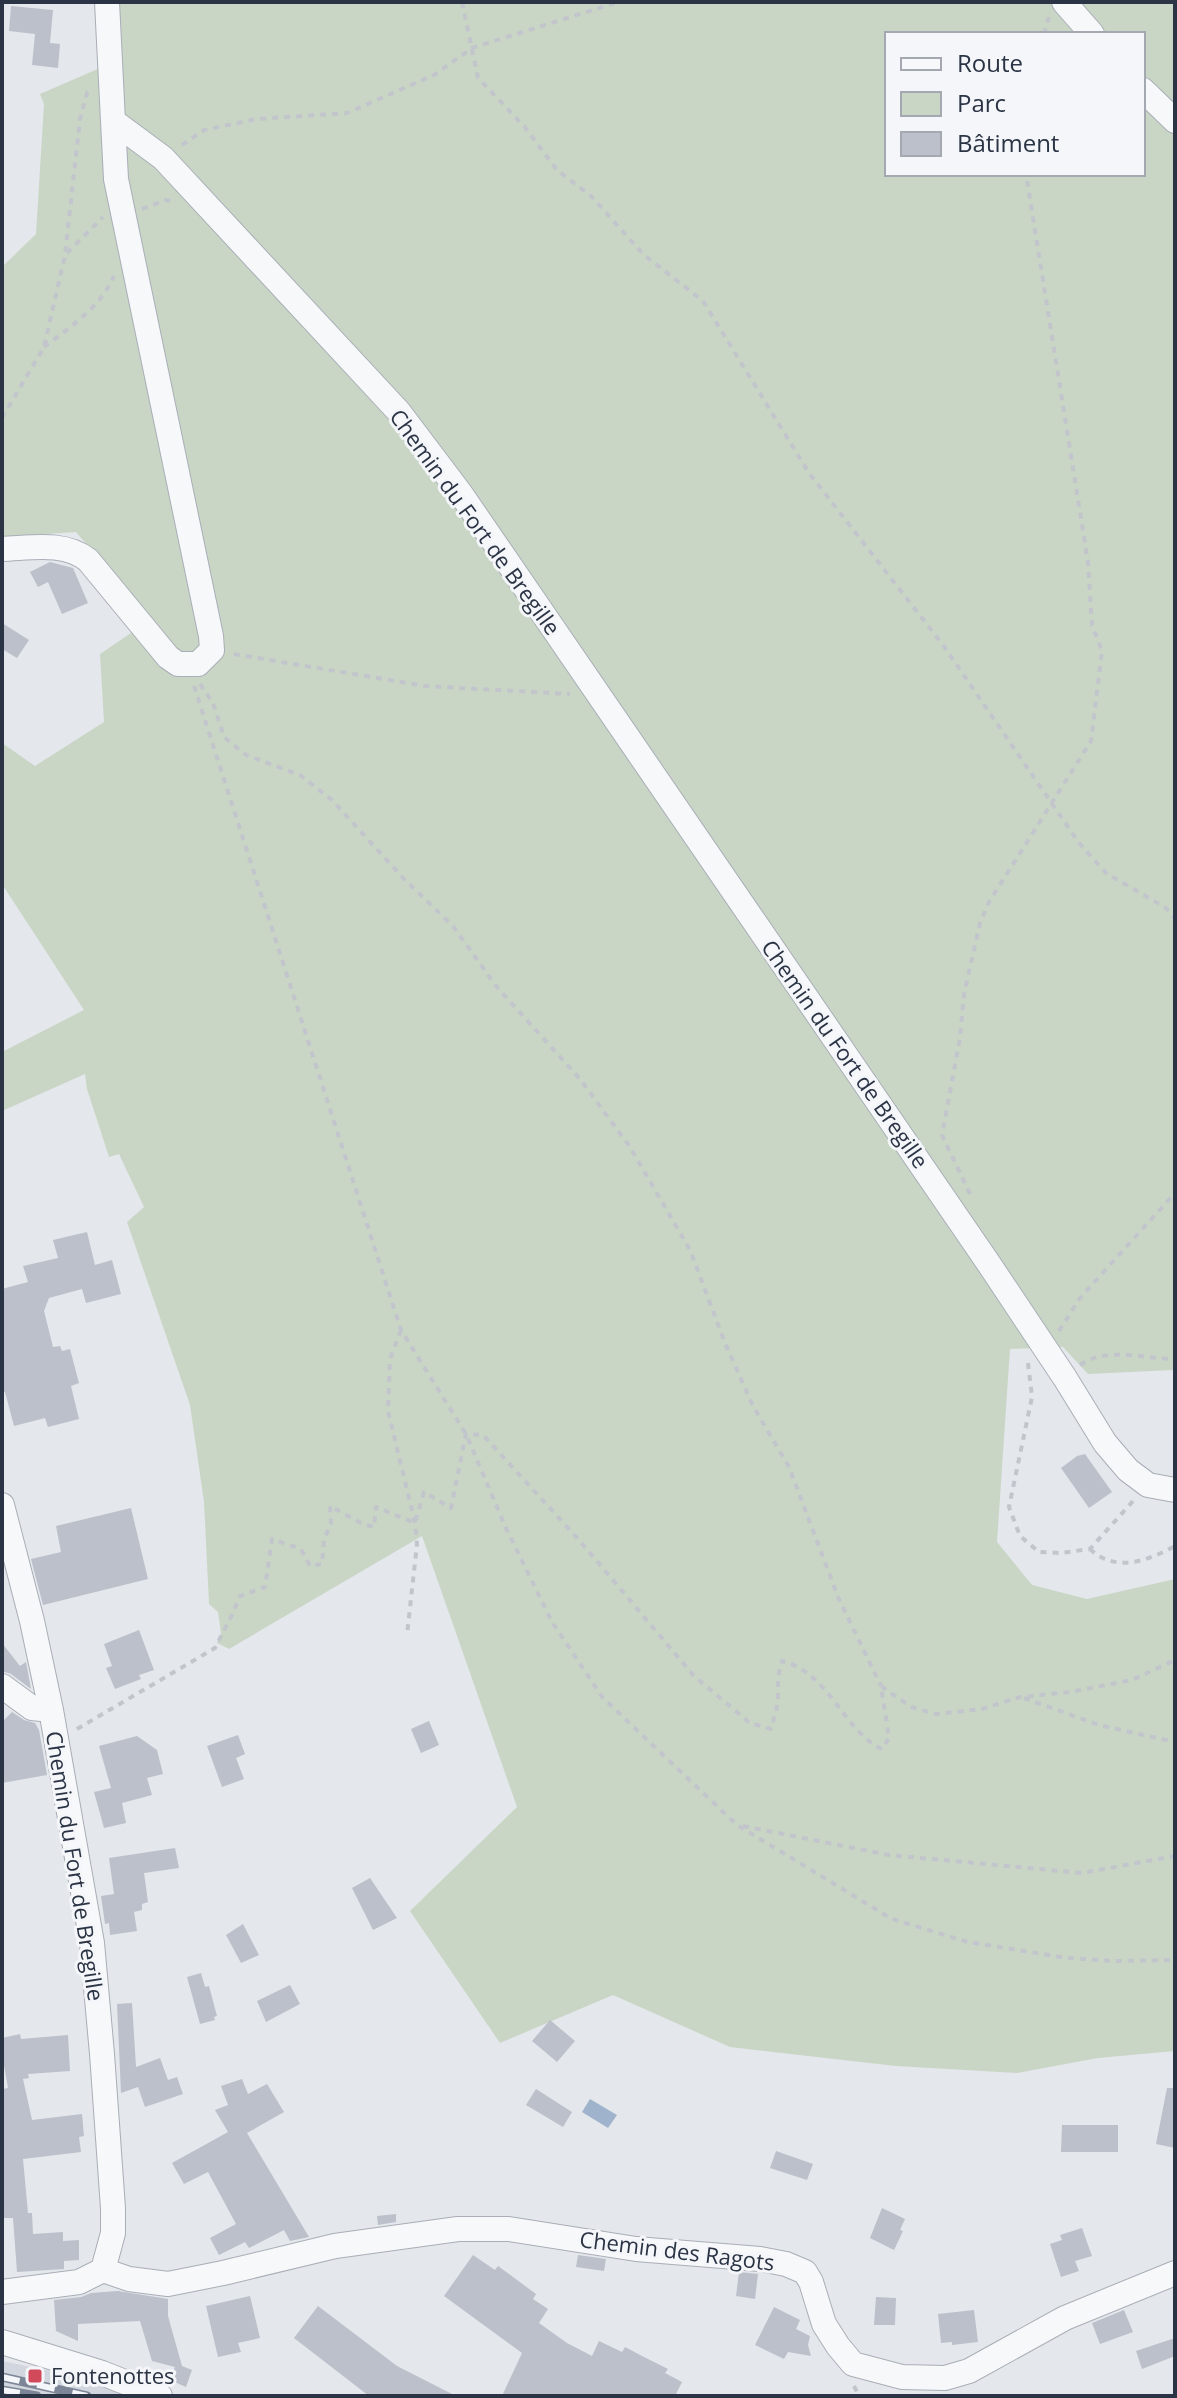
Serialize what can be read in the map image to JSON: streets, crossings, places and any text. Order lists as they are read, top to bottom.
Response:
{
  "streets": {
    "street": ["Chemin du Fort de Bregille", "Chemin des Ragots"]
  },
  "crossings": [
    ["Chemin du Fort de Bregille", "Chemin des Ragots"]
  ],
  "places": {
    "transit": ["Fontenottes"]
  },
  "legend": ["Route", "Parc", "Bâtiment"]
}
